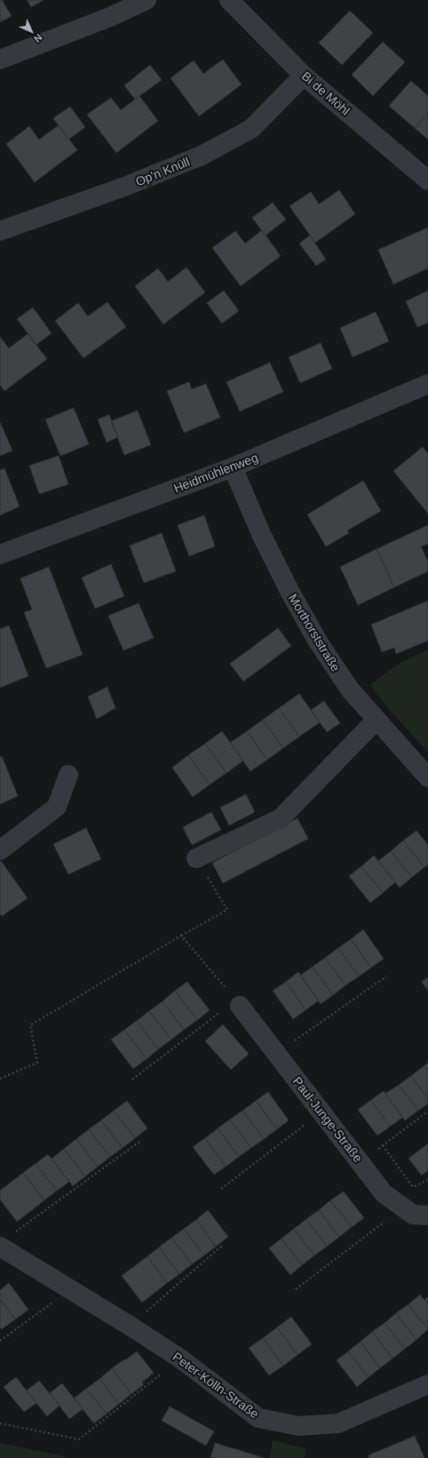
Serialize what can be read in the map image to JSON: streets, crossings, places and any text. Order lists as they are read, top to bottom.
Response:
{
  "streets": {
    "street": [
      "Bi de Möhl",
      "Op'n Knüll",
      "Heidmühlenweg",
      "Morthorststraße",
      "Paul-Junge-Straße",
      "Peter-Kölln-Straße"
    ]
  },
  "crossings": [
    ["Bi de Möhl", "Op'n Knüll"],
    ["Heidmühlenweg", "Morthorststraße"]
  ],
  "north": "bottom right"
}
